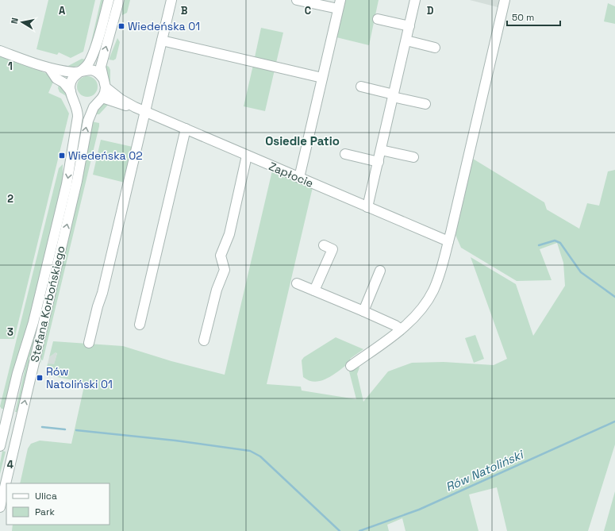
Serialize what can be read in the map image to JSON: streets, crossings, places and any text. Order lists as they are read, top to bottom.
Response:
{
  "streets": {
    "street": ["Zapłocie", "Stefana Korbońskiego"]
  },
  "crossings": [
    ["Zapłocie", "Stefana Korbońskiego"]
  ],
  "districts": ["Osiedle Patio"],
  "water": ["Rów Natoliński"],
  "places": {
    "transit": ["Wiedeńska 01", "Wiedeńska 02", "Rów Natoliński 01"]
  },
  "legend": ["Ulica", "Park"],
  "scale_bar": "50 m",
  "north": "left",
  "grid": {
    "columns": [
      "A",
      "B",
      "C",
      "D"
    ],
    "rows": [
      "1",
      "2",
      "3",
      "4"
    ]
  }
}
